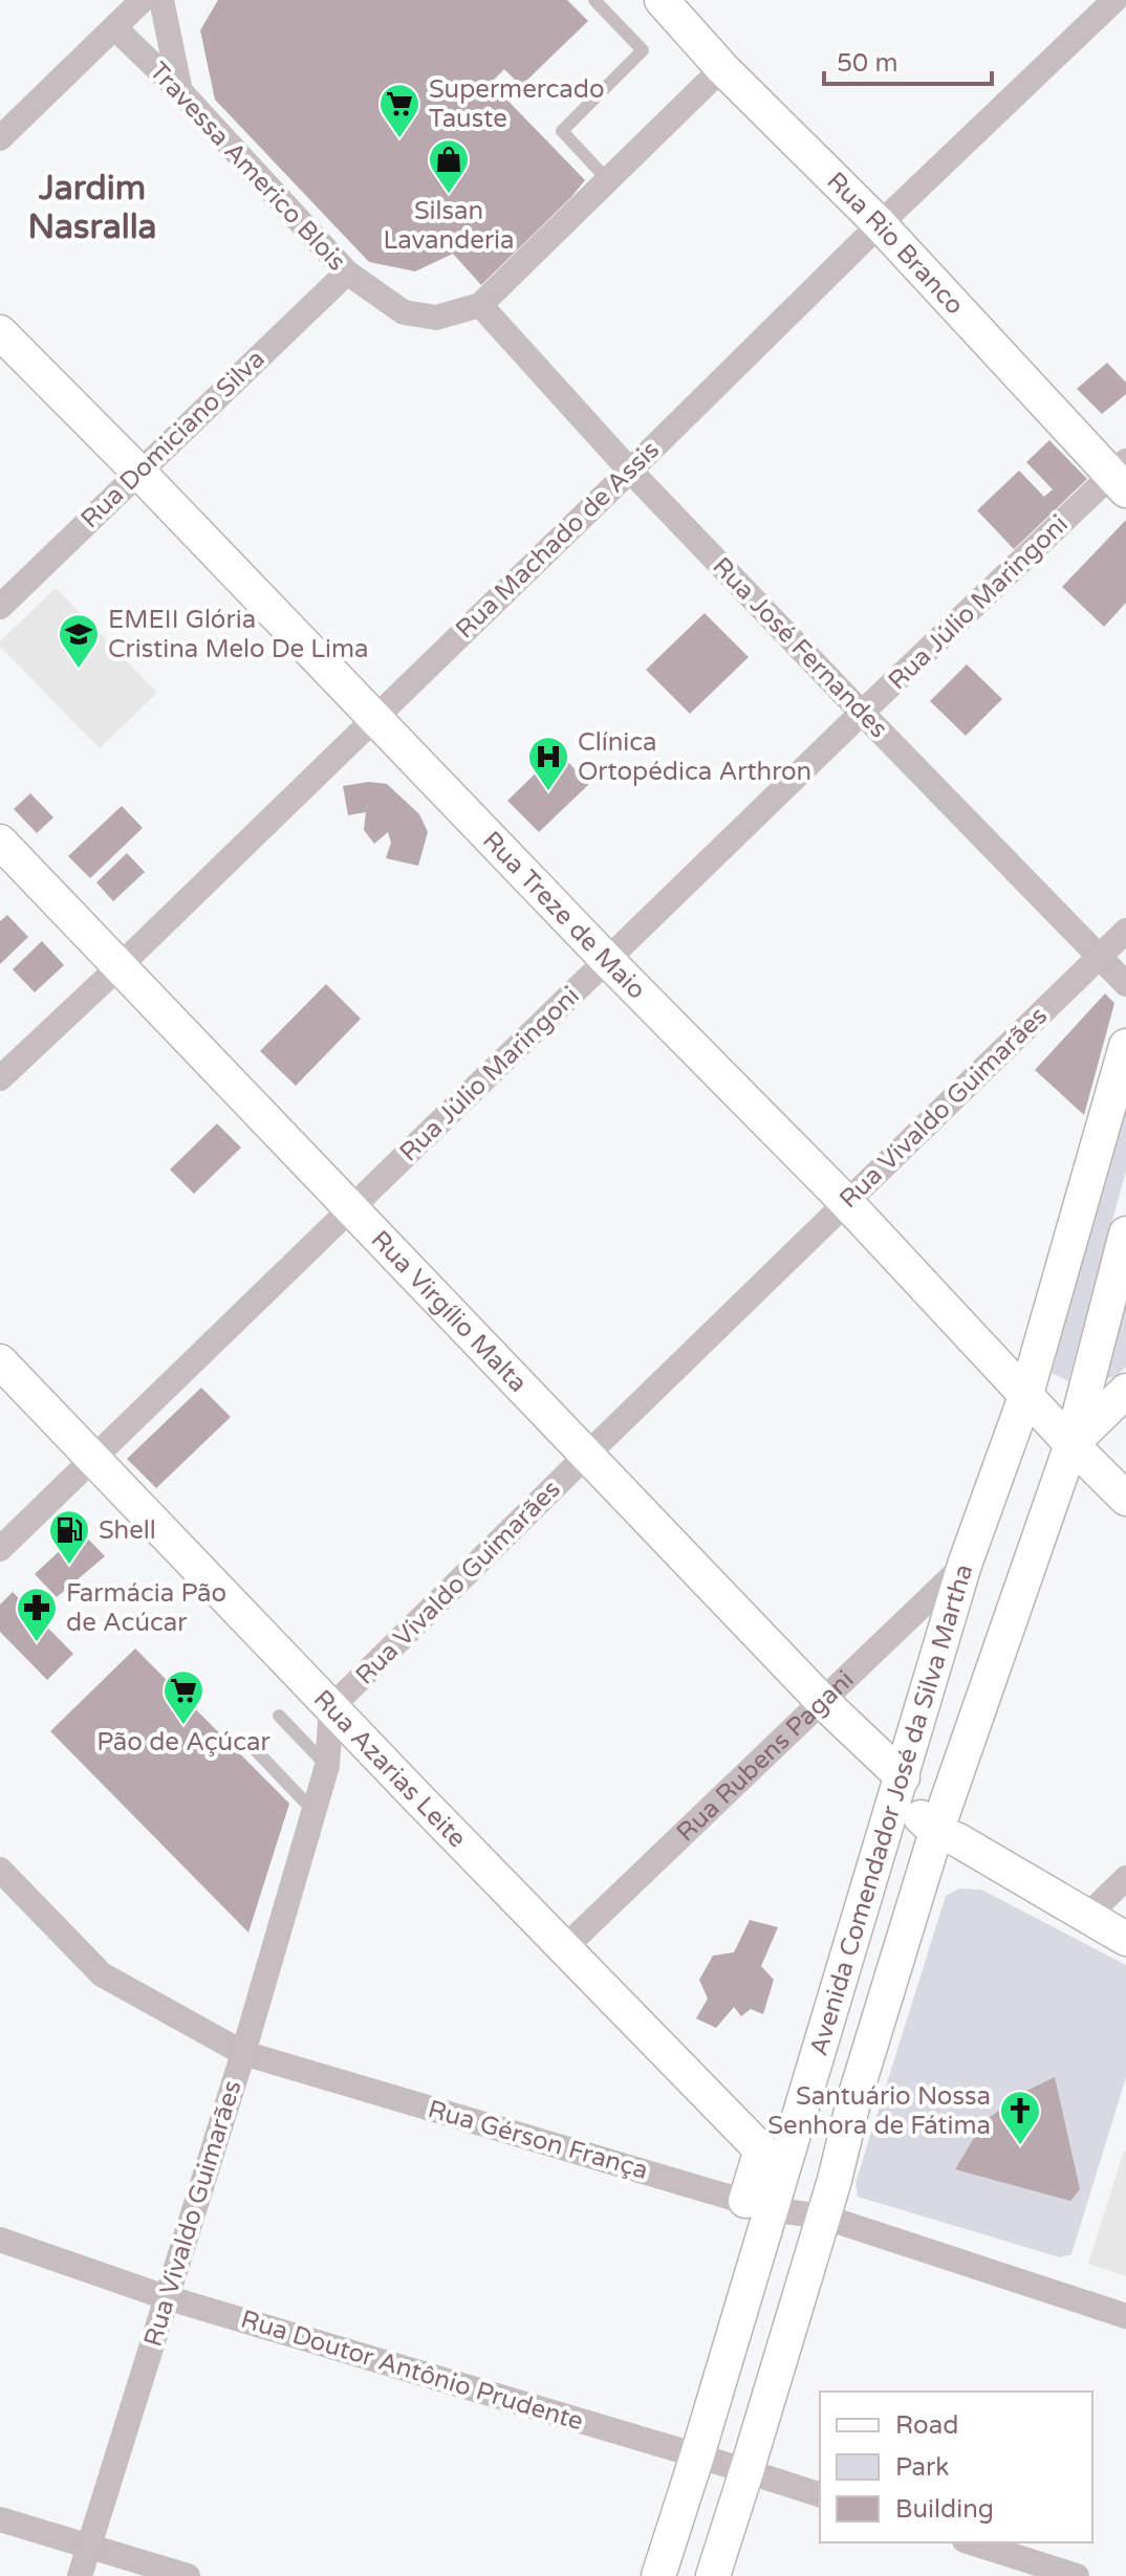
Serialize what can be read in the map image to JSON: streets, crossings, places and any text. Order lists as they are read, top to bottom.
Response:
{
  "streets": {
    "street": [
      "Travessa Americo Blois",
      "Rua Rio Branco",
      "Rua Domiciano Silva",
      "Rua Machado de Assis",
      "Rua Júlio Maringoni",
      "Rua José Fernandes",
      "Rua Treze de Maio",
      "Rua Vivaldo Guimarães",
      "Rua Virgílio Malta",
      "Rua Rubens Pagani",
      "Rua Azarias Leite",
      "Avenida Comendador José da Silva Martha",
      "Rua Gérson França",
      "Rua Doutor Antônio Prudente"
    ]
  },
  "crossings": [
    ["Travessa Americo Blois", "Rua Domiciano Silva"],
    ["Travessa Americo Blois", "Rua José Fernandes"],
    ["Rua Rio Branco", "Rua Machado de Assis"],
    ["Rua Rio Branco", "Rua Júlio Maringoni"],
    ["Rua Domiciano Silva", "Rua Treze de Maio"],
    ["Rua Machado de Assis", "Rua José Fernandes"],
    ["Rua Machado de Assis", "Rua Treze de Maio"],
    ["Rua Machado de Assis", "Rua Virgílio Malta"],
    ["Rua Júlio Maringoni", "Rua José Fernandes"],
    ["Rua Júlio Maringoni", "Rua Treze de Maio"],
    ["Rua Júlio Maringoni", "Rua Virgílio Malta"],
    ["Rua Júlio Maringoni", "Rua Azarias Leite"],
    ["Rua José Fernandes", "Rua Vivaldo Guimarães"],
    ["Rua Treze de Maio", "Rua Vivaldo Guimarães"],
    ["Rua Treze de Maio", "Avenida Comendador José da Silva Martha"],
    ["Rua Vivaldo Guimarães", "Rua Virgílio Malta"],
    ["Rua Vivaldo Guimarães", "Rua Azarias Leite"],
    ["Rua Vivaldo Guimarães", "Rua Gérson França"],
    ["Rua Vivaldo Guimarães", "Rua Doutor Antônio Prudente"],
    ["Rua Virgílio Malta", "Rua Rubens Pagani"],
    ["Rua Virgílio Malta", "Avenida Comendador José da Silva Martha"],
    ["Rua Rubens Pagani", "Rua Azarias Leite"],
    ["Rua Rubens Pagani", "Avenida Comendador José da Silva Martha"],
    ["Rua Azarias Leite", "Avenida Comendador José da Silva Martha"],
    ["Avenida Comendador José da Silva Martha", "Rua Gérson França"],
    ["Avenida Comendador José da Silva Martha", "Rua Doutor Antônio Prudente"]
  ],
  "districts": ["Jardim Nasralla"],
  "places": {
    "supermarket": ["Supermercado Tauste", "Pão de Açúcar"],
    "shop": ["Silsan Lavanderia"],
    "school or university": ["EMEII Glória Cristina Melo De Lima"],
    "hospital": ["Clínica Ortopédica Arthron"],
    "fuel station": ["Shell"],
    "pharmacy": ["Farmácia Pão de Acúcar"],
    "church": ["Santuário Nossa Senhora de Fátima"]
  },
  "legend": ["Road", "Park", "Building"],
  "scale_bar": "50 m"
}
